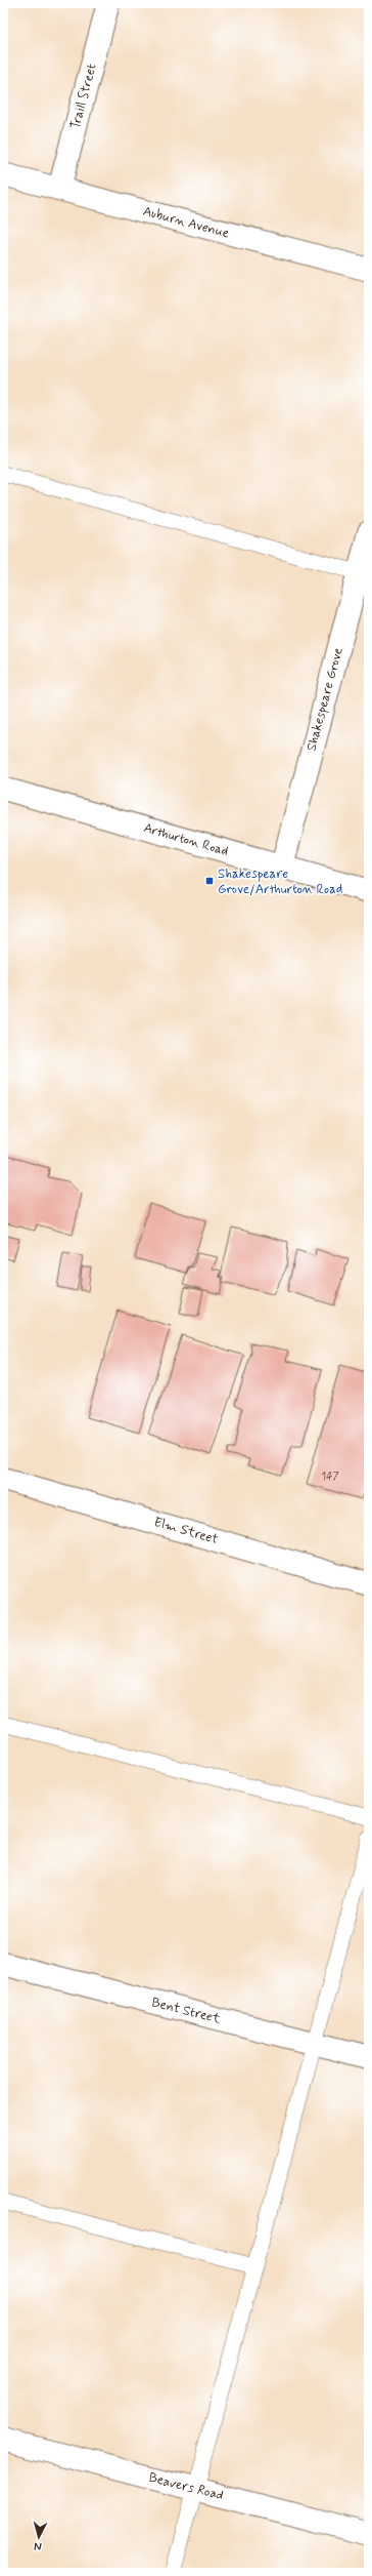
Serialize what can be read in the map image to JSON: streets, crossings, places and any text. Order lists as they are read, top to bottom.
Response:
{
  "streets": {
    "street": [
      "Traill Street",
      "Auburn Avenue",
      "Shakespeare Grove",
      "Arthurton Road",
      "Elm Street",
      "Bent Street",
      "Beavers Road"
    ]
  },
  "crossings": [
    ["Traill Street", "Auburn Avenue"],
    ["Shakespeare Grove", "Arthurton Road"]
  ],
  "places": {
    "transit": ["Shakespeare Grove/Arthurton Road"]
  },
  "house_numbers": ["147"],
  "north": "bottom"
}
